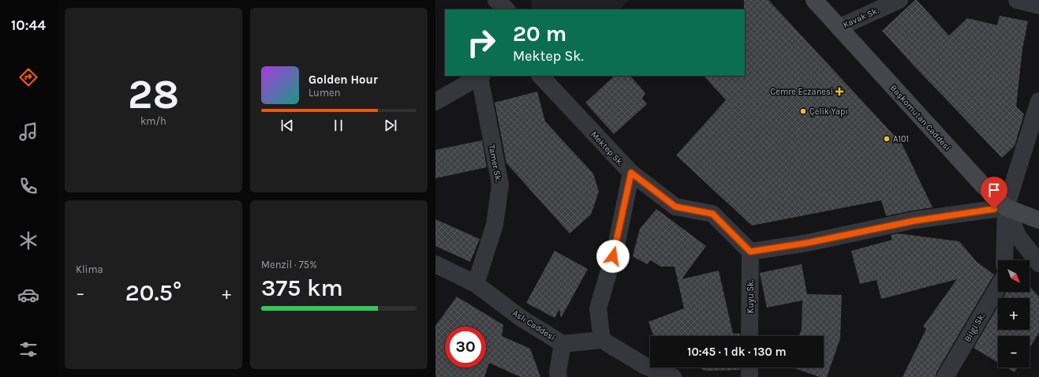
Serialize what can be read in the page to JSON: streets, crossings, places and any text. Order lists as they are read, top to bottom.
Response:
{
  "streets": {
    "street": [
      "Kavak Sk.",
      "Başkomutan Caddesi",
      "Mektep Sk.",
      "Tamer Sk.",
      "Kuyu Sk.",
      "Aslı Caddesi",
      "Bilgi Sk."
    ]
  },
  "crossings": [
    ["Kavak Sk.", "Başkomutan Caddesi"],
    ["Mektep Sk.", "Kuyu Sk."],
    ["Tamer Sk.", "Aslı Caddesi"]
  ],
  "places": {
    "health": ["Cemre Eczanesi"],
    "other": ["Çelik Yapı", "A101"]
  },
  "north": "bottom right",
  "page": {
    "tabs": "10:44",
    "tile": [
      ["28", "km/h"],
      "Klima",
      ["Menzil · 75%", "375 km"]
    ],
    "turn": ["20 m", "Mektep Sk."],
    "song": ["Golden Hour", "Lumen"],
    "map_buttons": ["+", "−"],
    "heat": ["−", "20.5°", "+"],
    "limit": "30",
    "trip": "10:45 · 1 dk · 130 m"
  }
}
